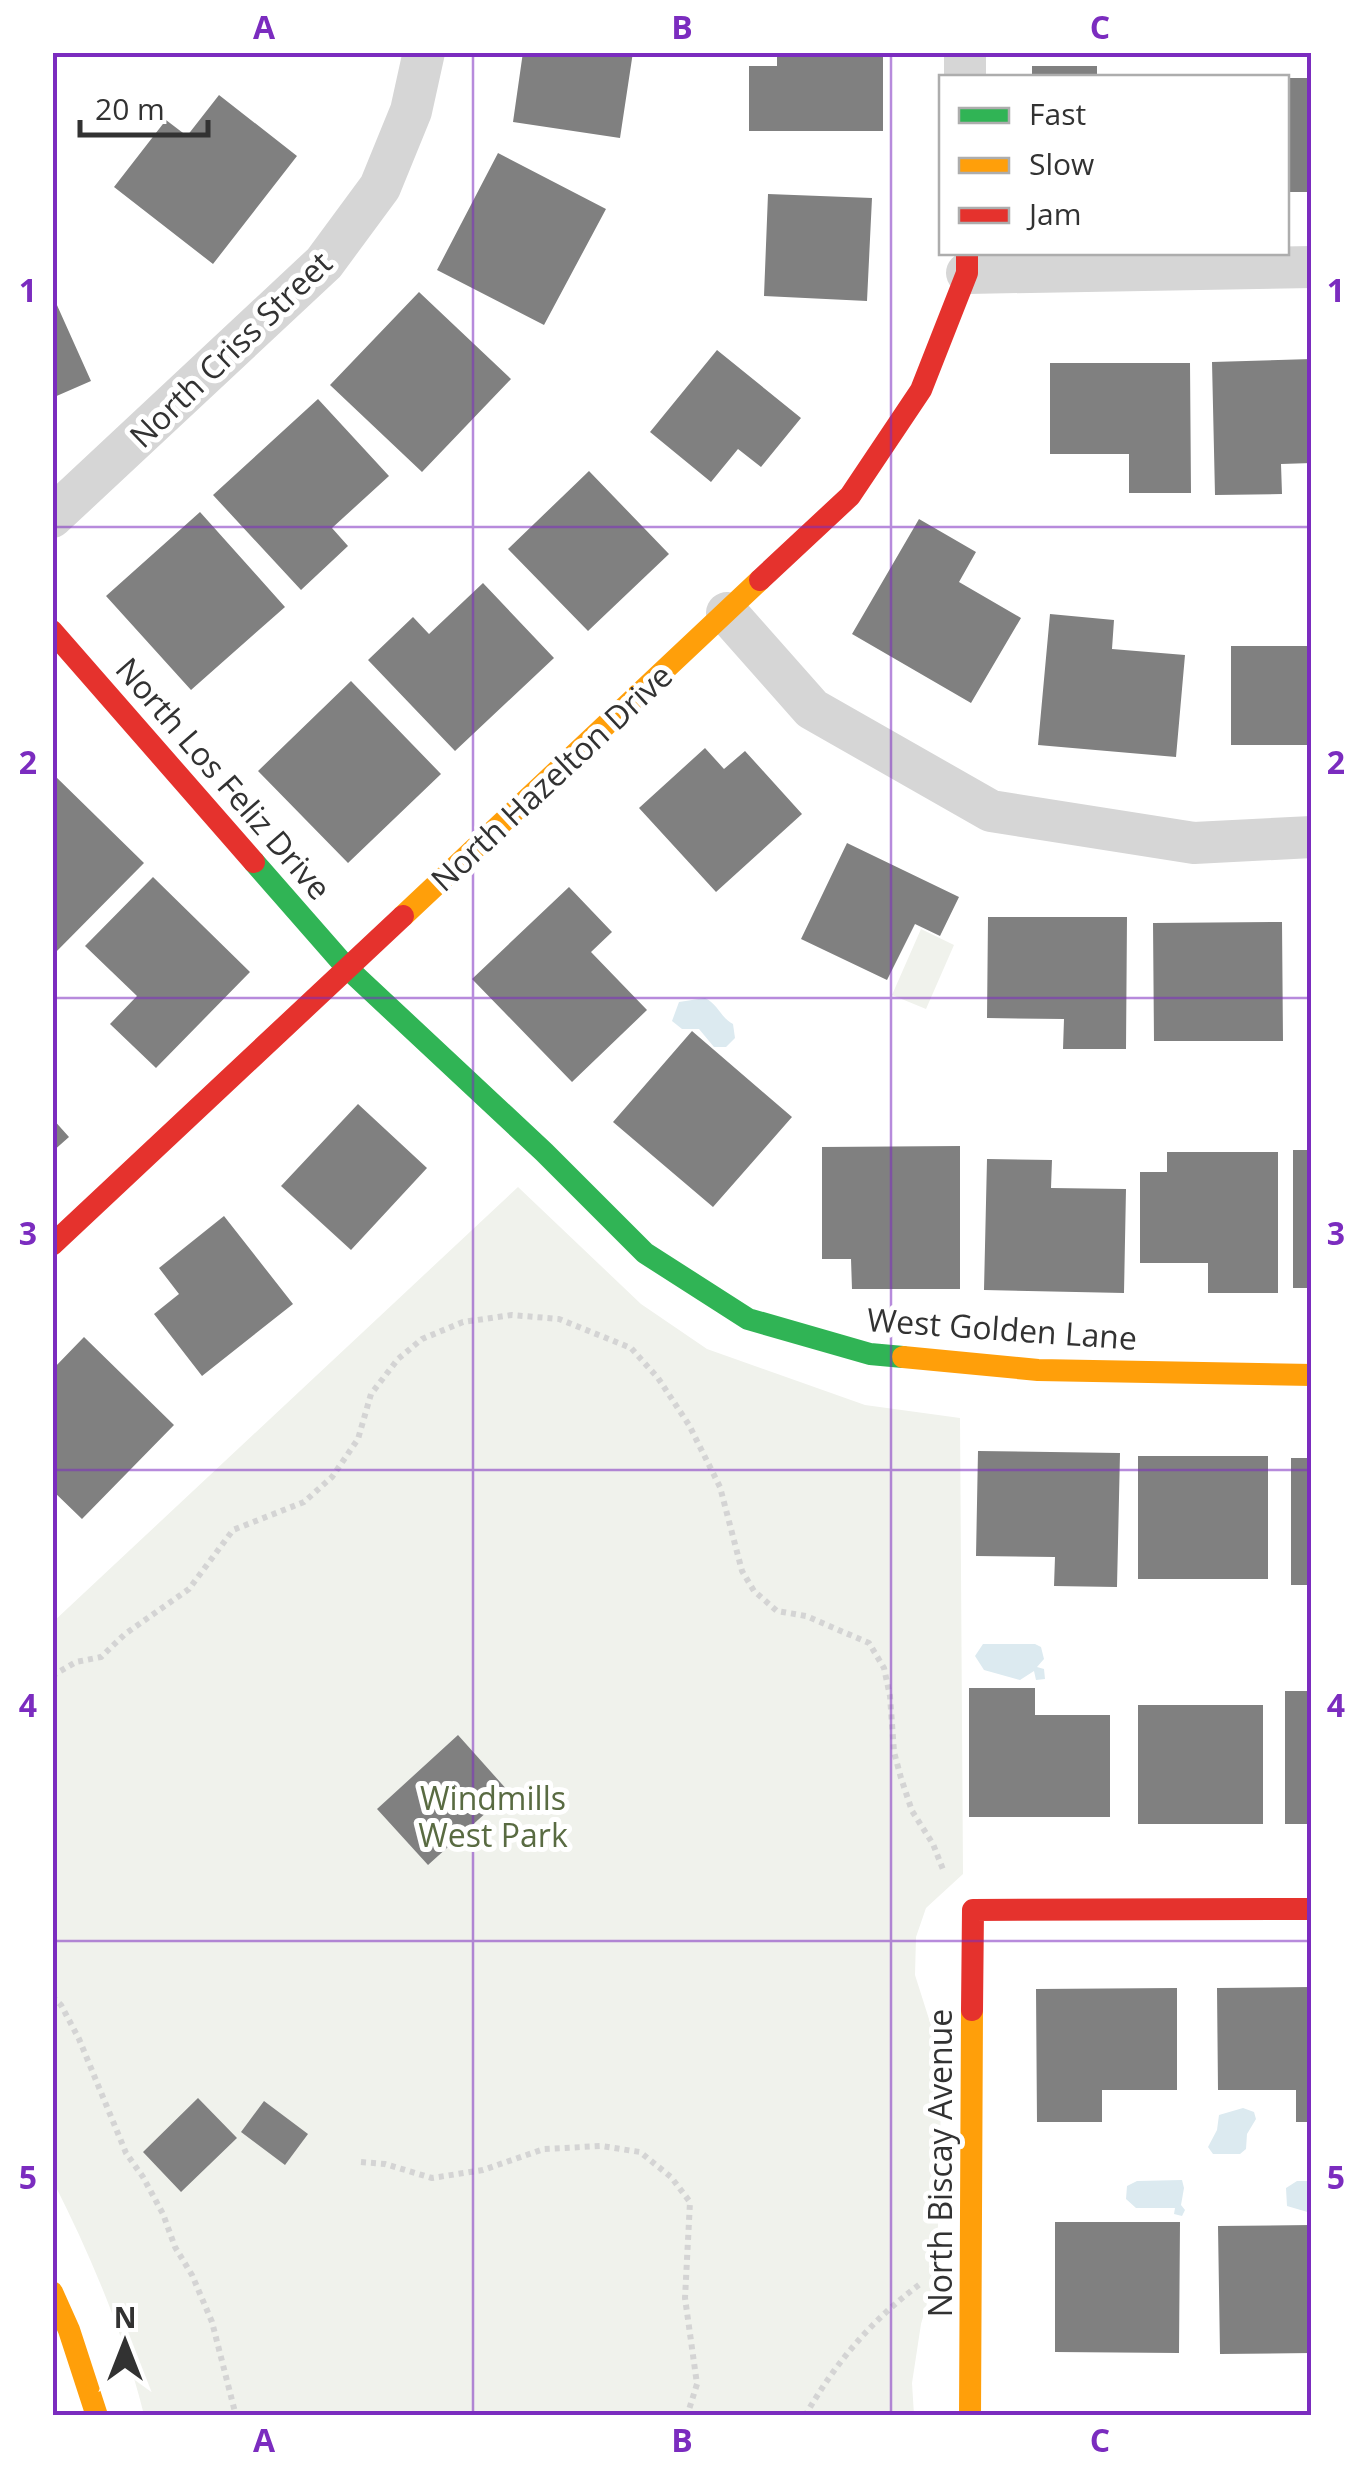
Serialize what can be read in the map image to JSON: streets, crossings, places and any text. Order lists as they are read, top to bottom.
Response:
{
  "streets": {
    "street": [
      "North Criss Street",
      "North Hazelton Drive",
      "North Los Feliz Drive",
      "West Golden Lane",
      "North Biscay Avenue"
    ]
  },
  "crossings": [
    ["North Hazelton Drive", "North Los Feliz Drive"],
    ["North Hazelton Drive", "West Golden Lane"],
    ["North Los Feliz Drive", "West Golden Lane"]
  ],
  "parks": ["Windmills West Park"],
  "legend": ["Fast", "Slow", "Jam"],
  "scale_bar": "20 m",
  "north": "top",
  "grid": {
    "columns": ["A", "B", "C"],
    "rows": [
      "1",
      "2",
      "3",
      "4",
      "5"
    ]
  }
}
